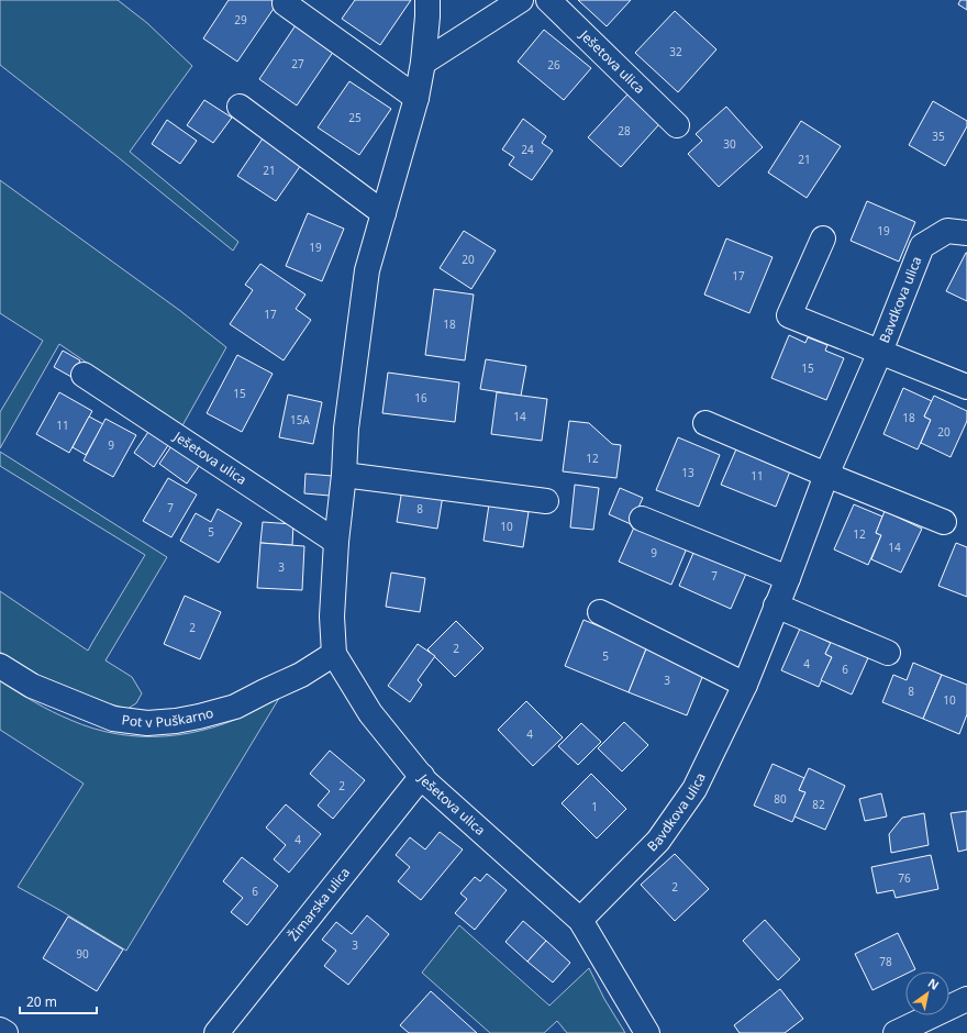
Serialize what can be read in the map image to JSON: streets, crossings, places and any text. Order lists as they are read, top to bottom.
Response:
{
  "streets": {
    "street": [
      "Ješetova ulica",
      "Bavdkova ulica",
      "Pot v Puškarno",
      "Žimarska ulica"
    ]
  },
  "crossings": [
    ["Ješetova ulica", "Bavdkova ulica"],
    ["Ješetova ulica", "Pot v Puškarno"],
    ["Ješetova ulica", "Žimarska ulica"]
  ],
  "house_numbers": [
    "29",
    "32",
    "27",
    "26",
    "25",
    "28",
    "35",
    "30",
    "24",
    "21",
    "21",
    "19",
    "19",
    "20",
    "17",
    "17",
    "18",
    "15",
    "15",
    "16",
    "14",
    "18",
    "15A",
    "11",
    "20",
    "9",
    "12",
    "13",
    "11",
    "7",
    "8",
    "10",
    "5",
    "12",
    "14",
    "9",
    "3",
    "7",
    "2",
    "2",
    "5",
    "4",
    "6",
    "3",
    "8",
    "10",
    "4",
    "2",
    "80",
    "82",
    "1",
    "4",
    "76",
    "2",
    "6",
    "3",
    "90",
    "78"
  ],
  "scale_bar": "20 m",
  "north": "top right"
}
